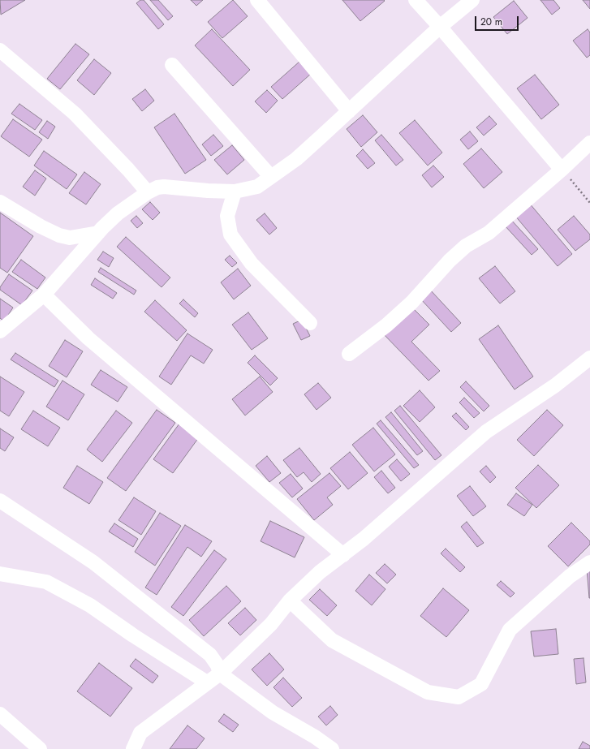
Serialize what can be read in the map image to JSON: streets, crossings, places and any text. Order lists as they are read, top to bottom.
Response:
{
  "scale_bar": "20 m"
}
